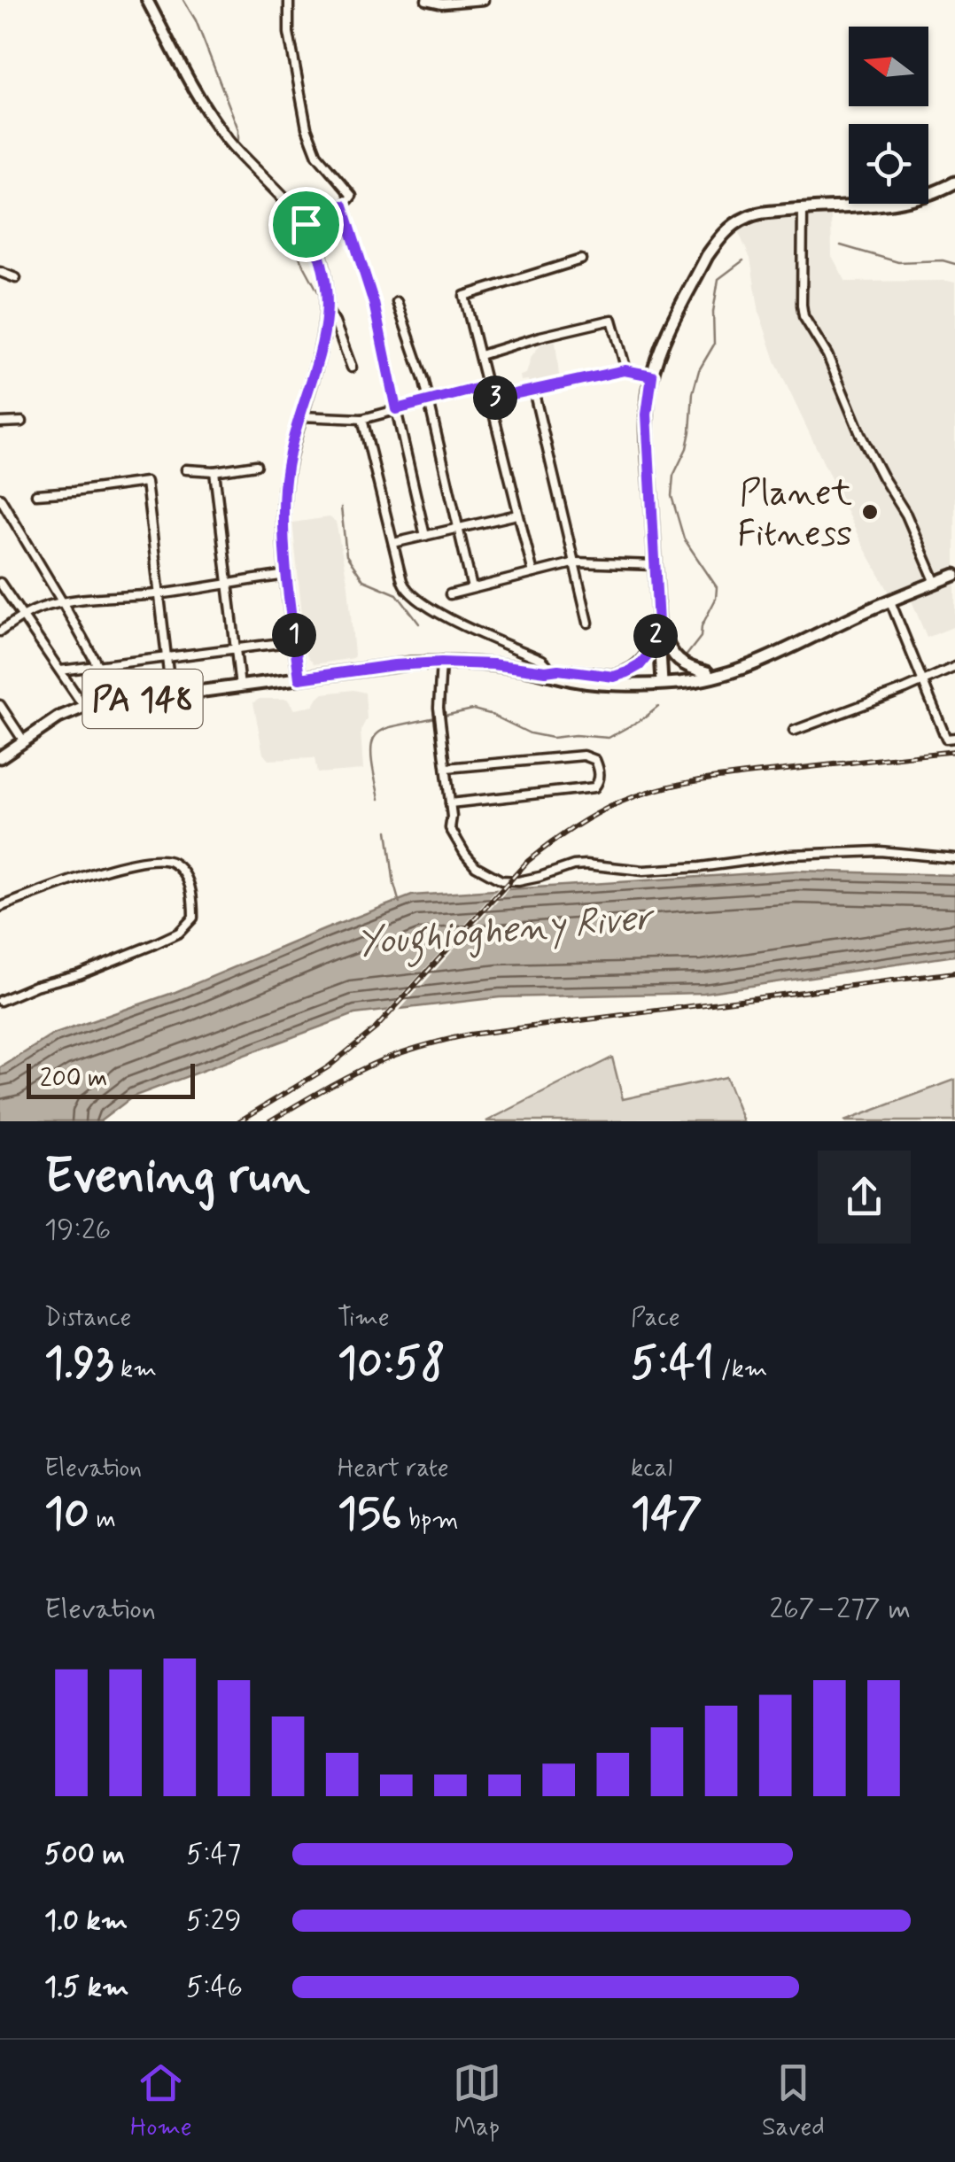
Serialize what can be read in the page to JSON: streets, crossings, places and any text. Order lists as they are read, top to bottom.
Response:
{
  "streets": {
    "main road": ["PA 148"]
  },
  "water": ["Youghiogheny River"],
  "places": ["Planet Fitness"],
  "scale_bar": "200 m",
  "north": "left",
  "page": {
    "pins": ["3", "1", "2"],
    "scale": "200 m",
    "heading": ["Evening run", "19:26"],
    "stats": [
      ["Distance", "1.93 km"],
      ["Time", "10:58"],
      ["Pace", "5:41 /km"],
      ["Elevation", "10 m"],
      ["Heart rate", "156 bpm"],
      ["kcal", "147"]
    ],
    "chart": ["Elevation", "267–277 m"],
    "list": [
      {
        "name": "500 m",
        "note": "5:47"
      },
      {
        "name": "1.0 km",
        "note": "5:29"
      },
      {
        "name": "1.5 km",
        "note": "5:46"
      }
    ],
    "tabs": ["Home", "Map", "Saved"]
  }
}
